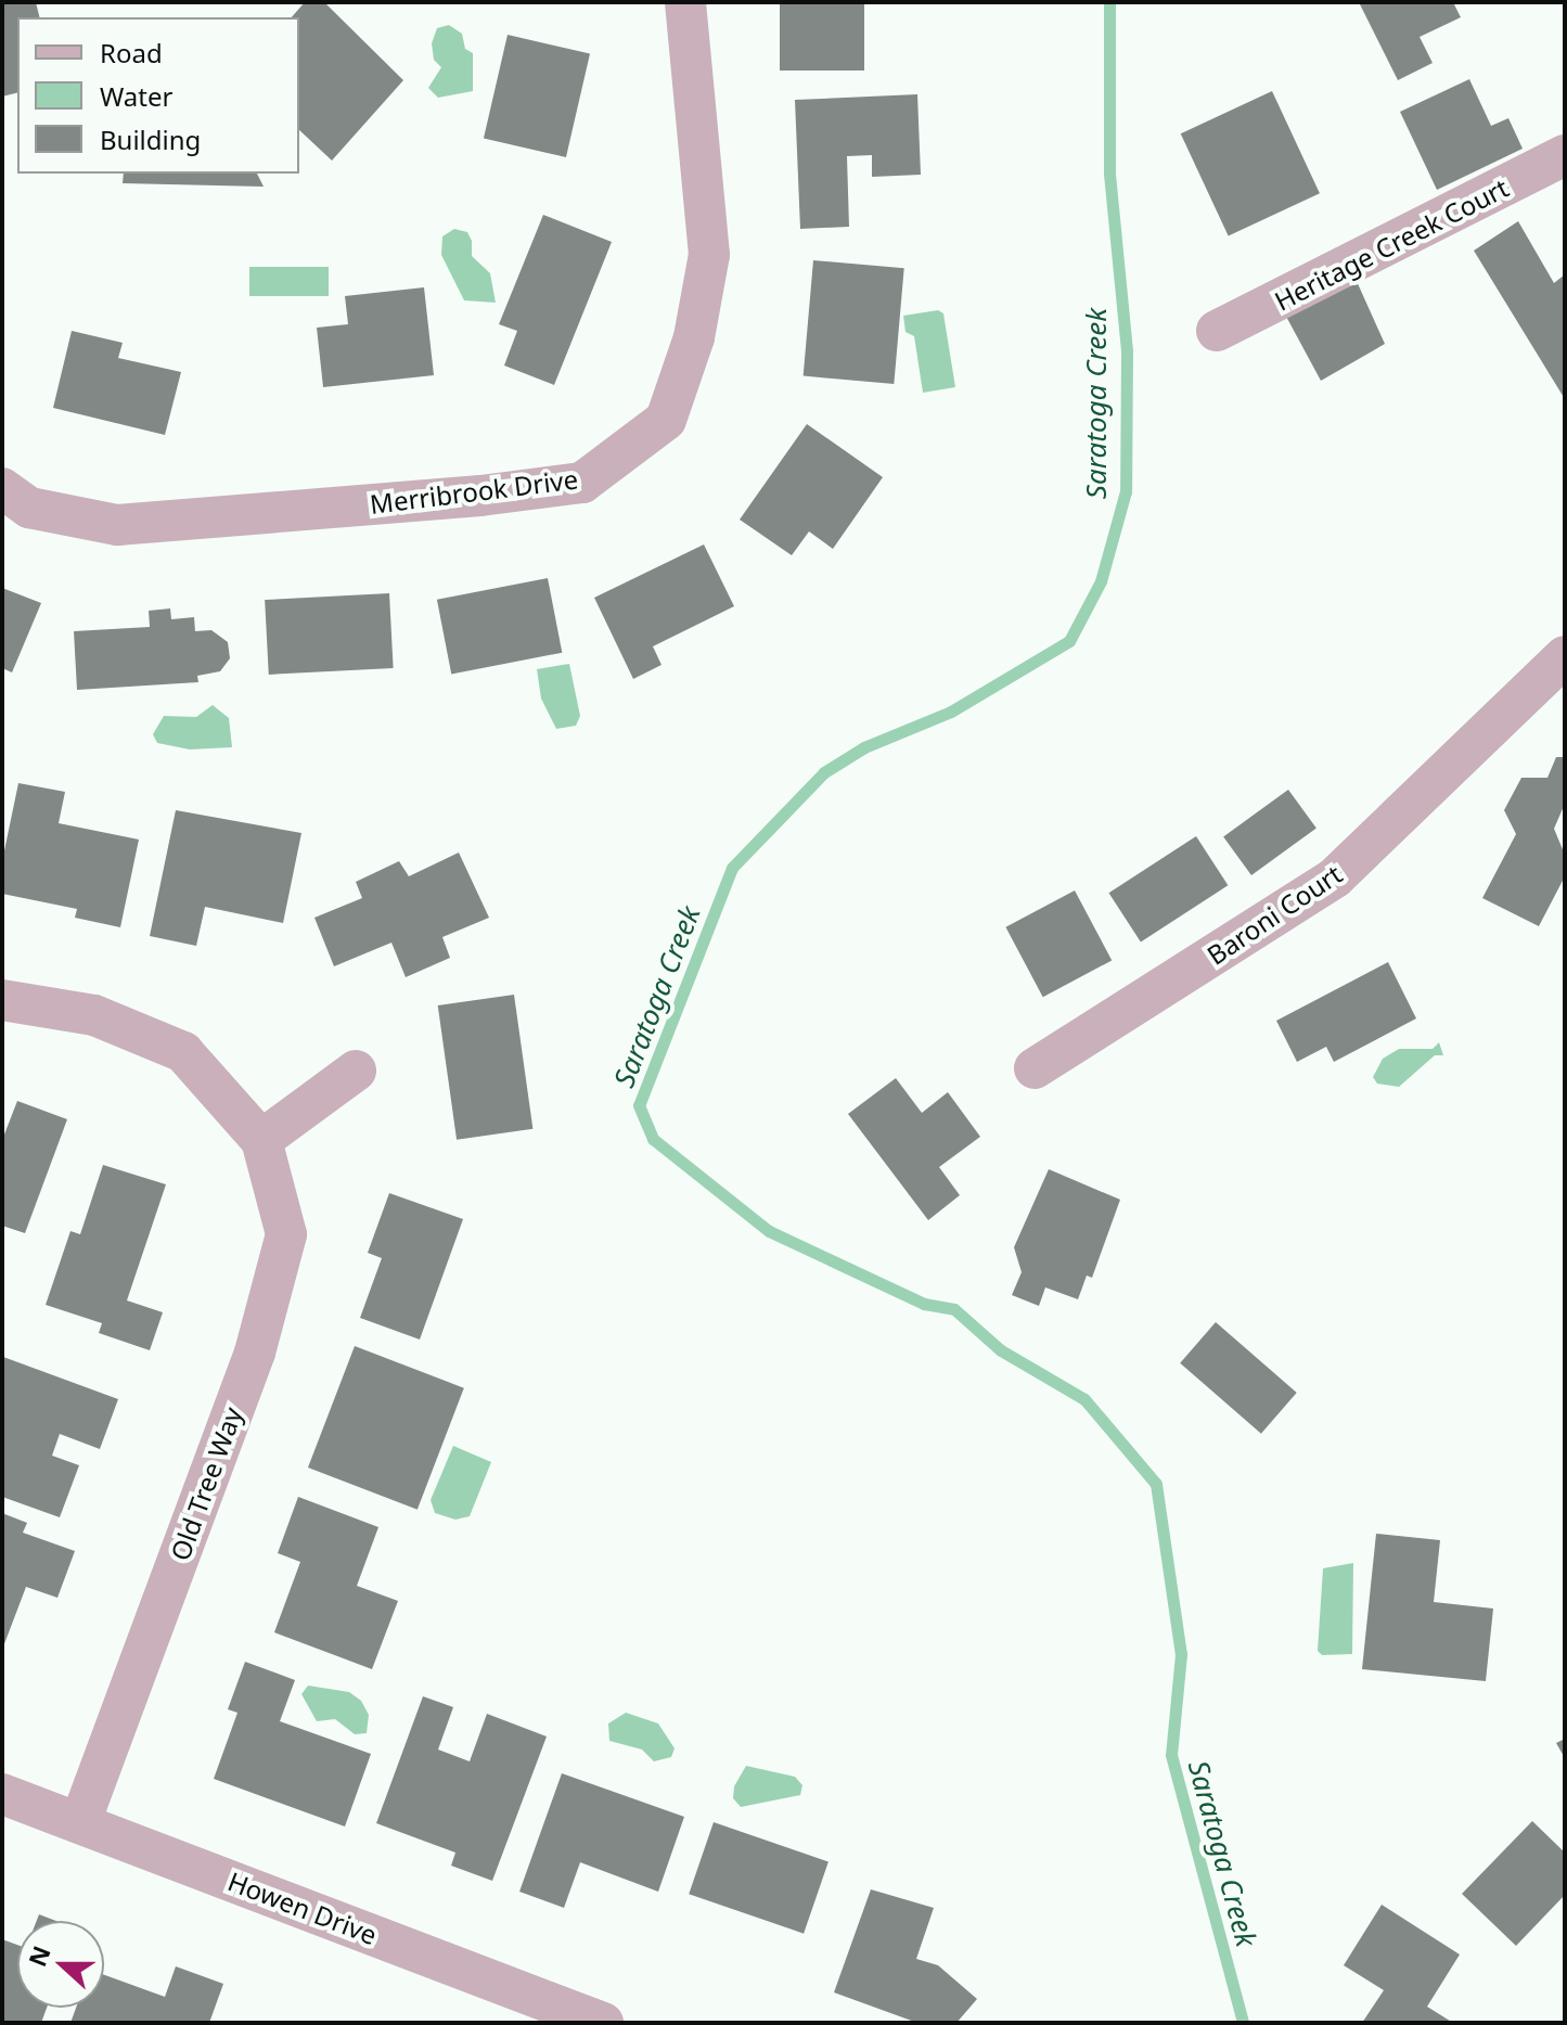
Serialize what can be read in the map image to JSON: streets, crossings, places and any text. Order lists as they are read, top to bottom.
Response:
{
  "streets": {
    "street": [
      "Heritage Creek Court",
      "Merribrook Drive",
      "Baroni Court",
      "Old Tree Way",
      "Howen Drive"
    ]
  },
  "crossings": [
    ["Old Tree Way", "Howen Drive"]
  ],
  "water": ["Saratoga Creek"],
  "legend": ["Road", "Water", "Building"],
  "north": "left"
}
